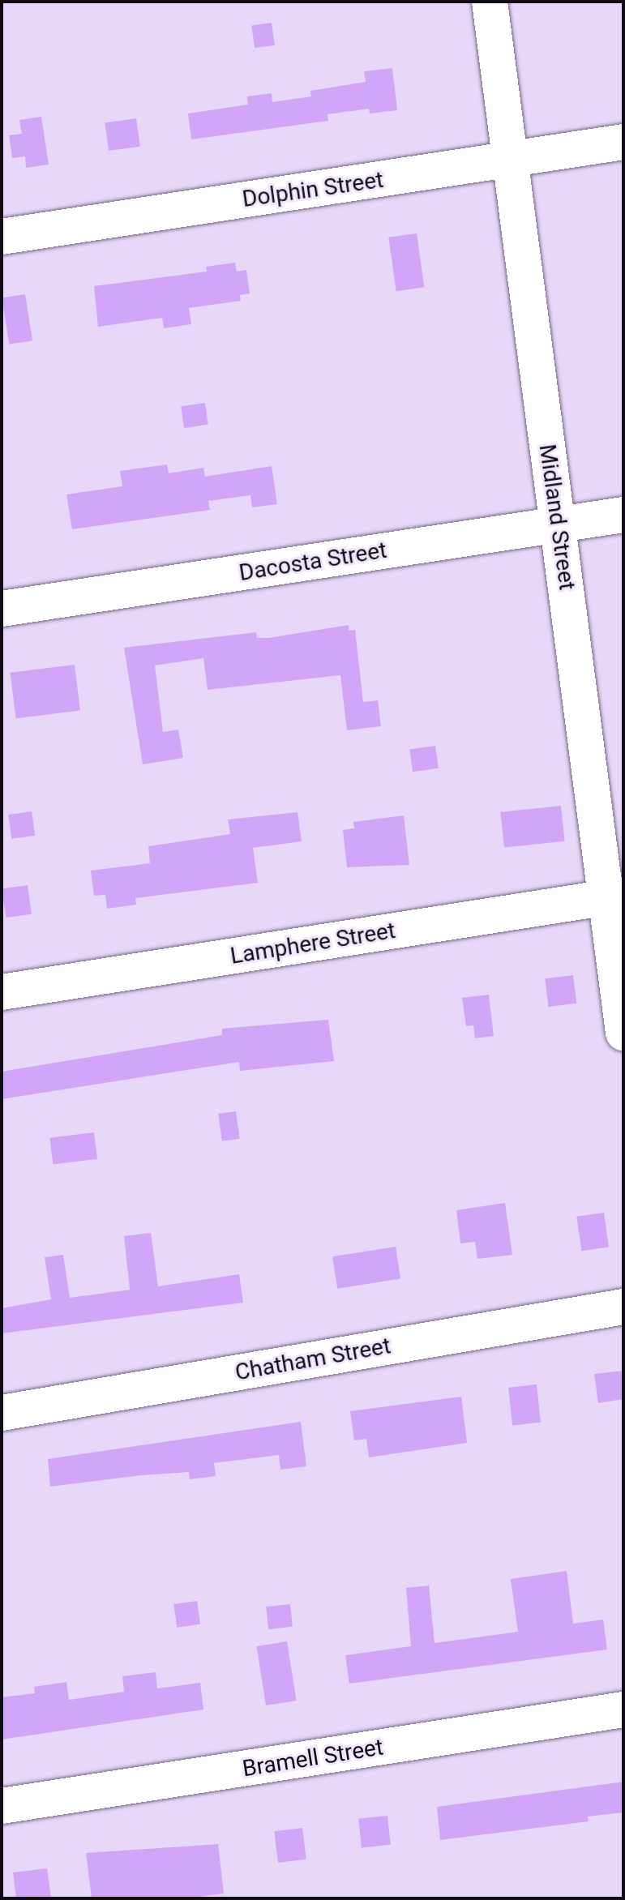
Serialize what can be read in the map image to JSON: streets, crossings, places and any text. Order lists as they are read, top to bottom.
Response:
{
  "streets": {
    "street": [
      "Dolphin Street",
      "Midland Street",
      "Dacosta Street",
      "Lamphere Street",
      "Chatham Street",
      "Bramell Street"
    ]
  },
  "crossings": [
    ["Dolphin Street", "Midland Street"],
    ["Midland Street", "Dacosta Street"],
    ["Midland Street", "Lamphere Street"]
  ]
}
